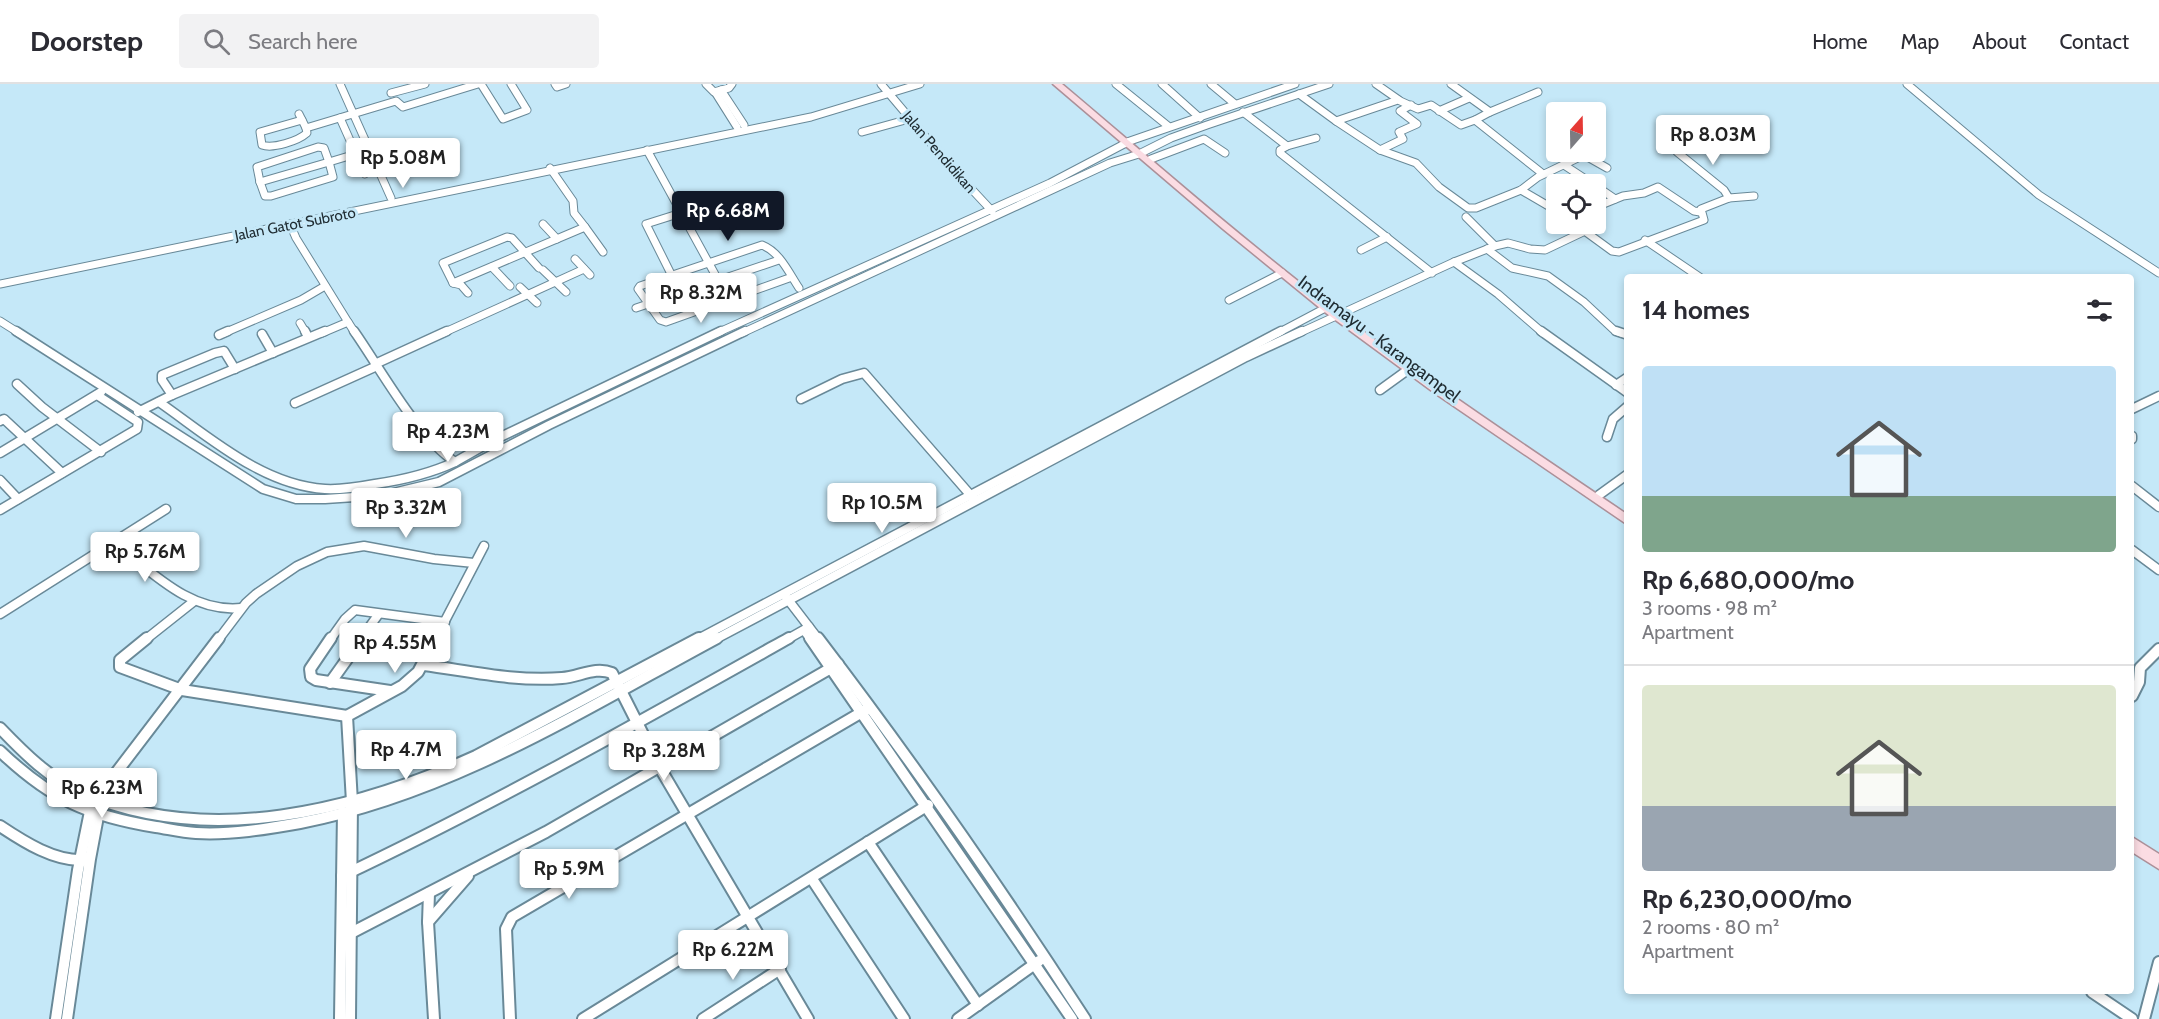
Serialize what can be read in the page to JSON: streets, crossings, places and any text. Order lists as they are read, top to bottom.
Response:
{
  "streets": {
    "main road": ["Indramayu - Karangampel"],
    "street": ["Jalan Pendidikan", "Jalan Gatot Subroto"]
  },
  "crossings": [
    ["Jalan Pendidikan", "Jalan Gatot Subroto"]
  ],
  "north": "top",
  "page": {
    "header": "Doorstep",
    "search": "Search here",
    "nav": [
      "Home",
      "Map",
      "About",
      "Contact"
    ],
    "price": [
      "Rp 8.03M",
      "Rp 5.08M",
      "Rp 6.68M",
      "Rp 8.32M",
      "Rp 4.23M",
      "Rp 10.5M",
      "Rp 3.32M",
      "Rp 5.76M",
      "Rp 4.55M",
      "Rp 4.7M",
      "Rp 3.28M",
      "Rp 6.23M",
      "Rp 5.9M",
      "Rp 6.22M"
    ],
    "heading": "14 homes",
    "list": [
      {
        "name": "Rp 6,680,000/mo",
        "note": "3 rooms · 98 m² · Apartment"
      },
      {
        "name": "Rp 6,230,000/mo",
        "note": "2 rooms · 80 m² · Apartment"
      }
    ]
  }
}
